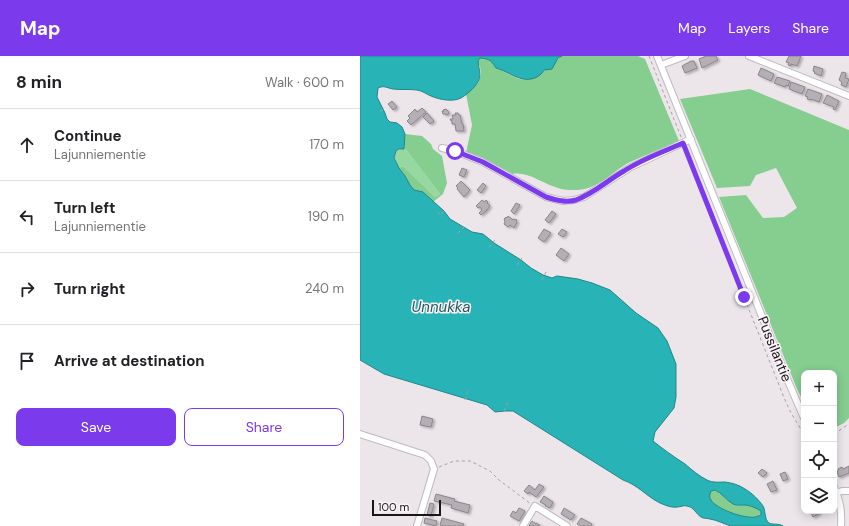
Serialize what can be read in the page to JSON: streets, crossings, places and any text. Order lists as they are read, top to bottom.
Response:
{
  "streets": {
    "street": ["Pussilantie"]
  },
  "water": ["Unnukka"],
  "scale_bar": "100 m",
  "page": {
    "header": "Map",
    "nav": ["Map", "Layers", "Share"],
    "heading": ["8 min", "Walk · 600 m"],
    "list": [
      ["Continue", "Lajunniementie", "170 m"],
      ["Turn left", "Lajunniementie", "190 m"],
      ["Turn right", "240 m"],
      "Arrive at destination"
    ],
    "map_buttons": ["+", "−"],
    "buttons": ["Save", "Share"],
    "scale": "100 m"
  }
}
